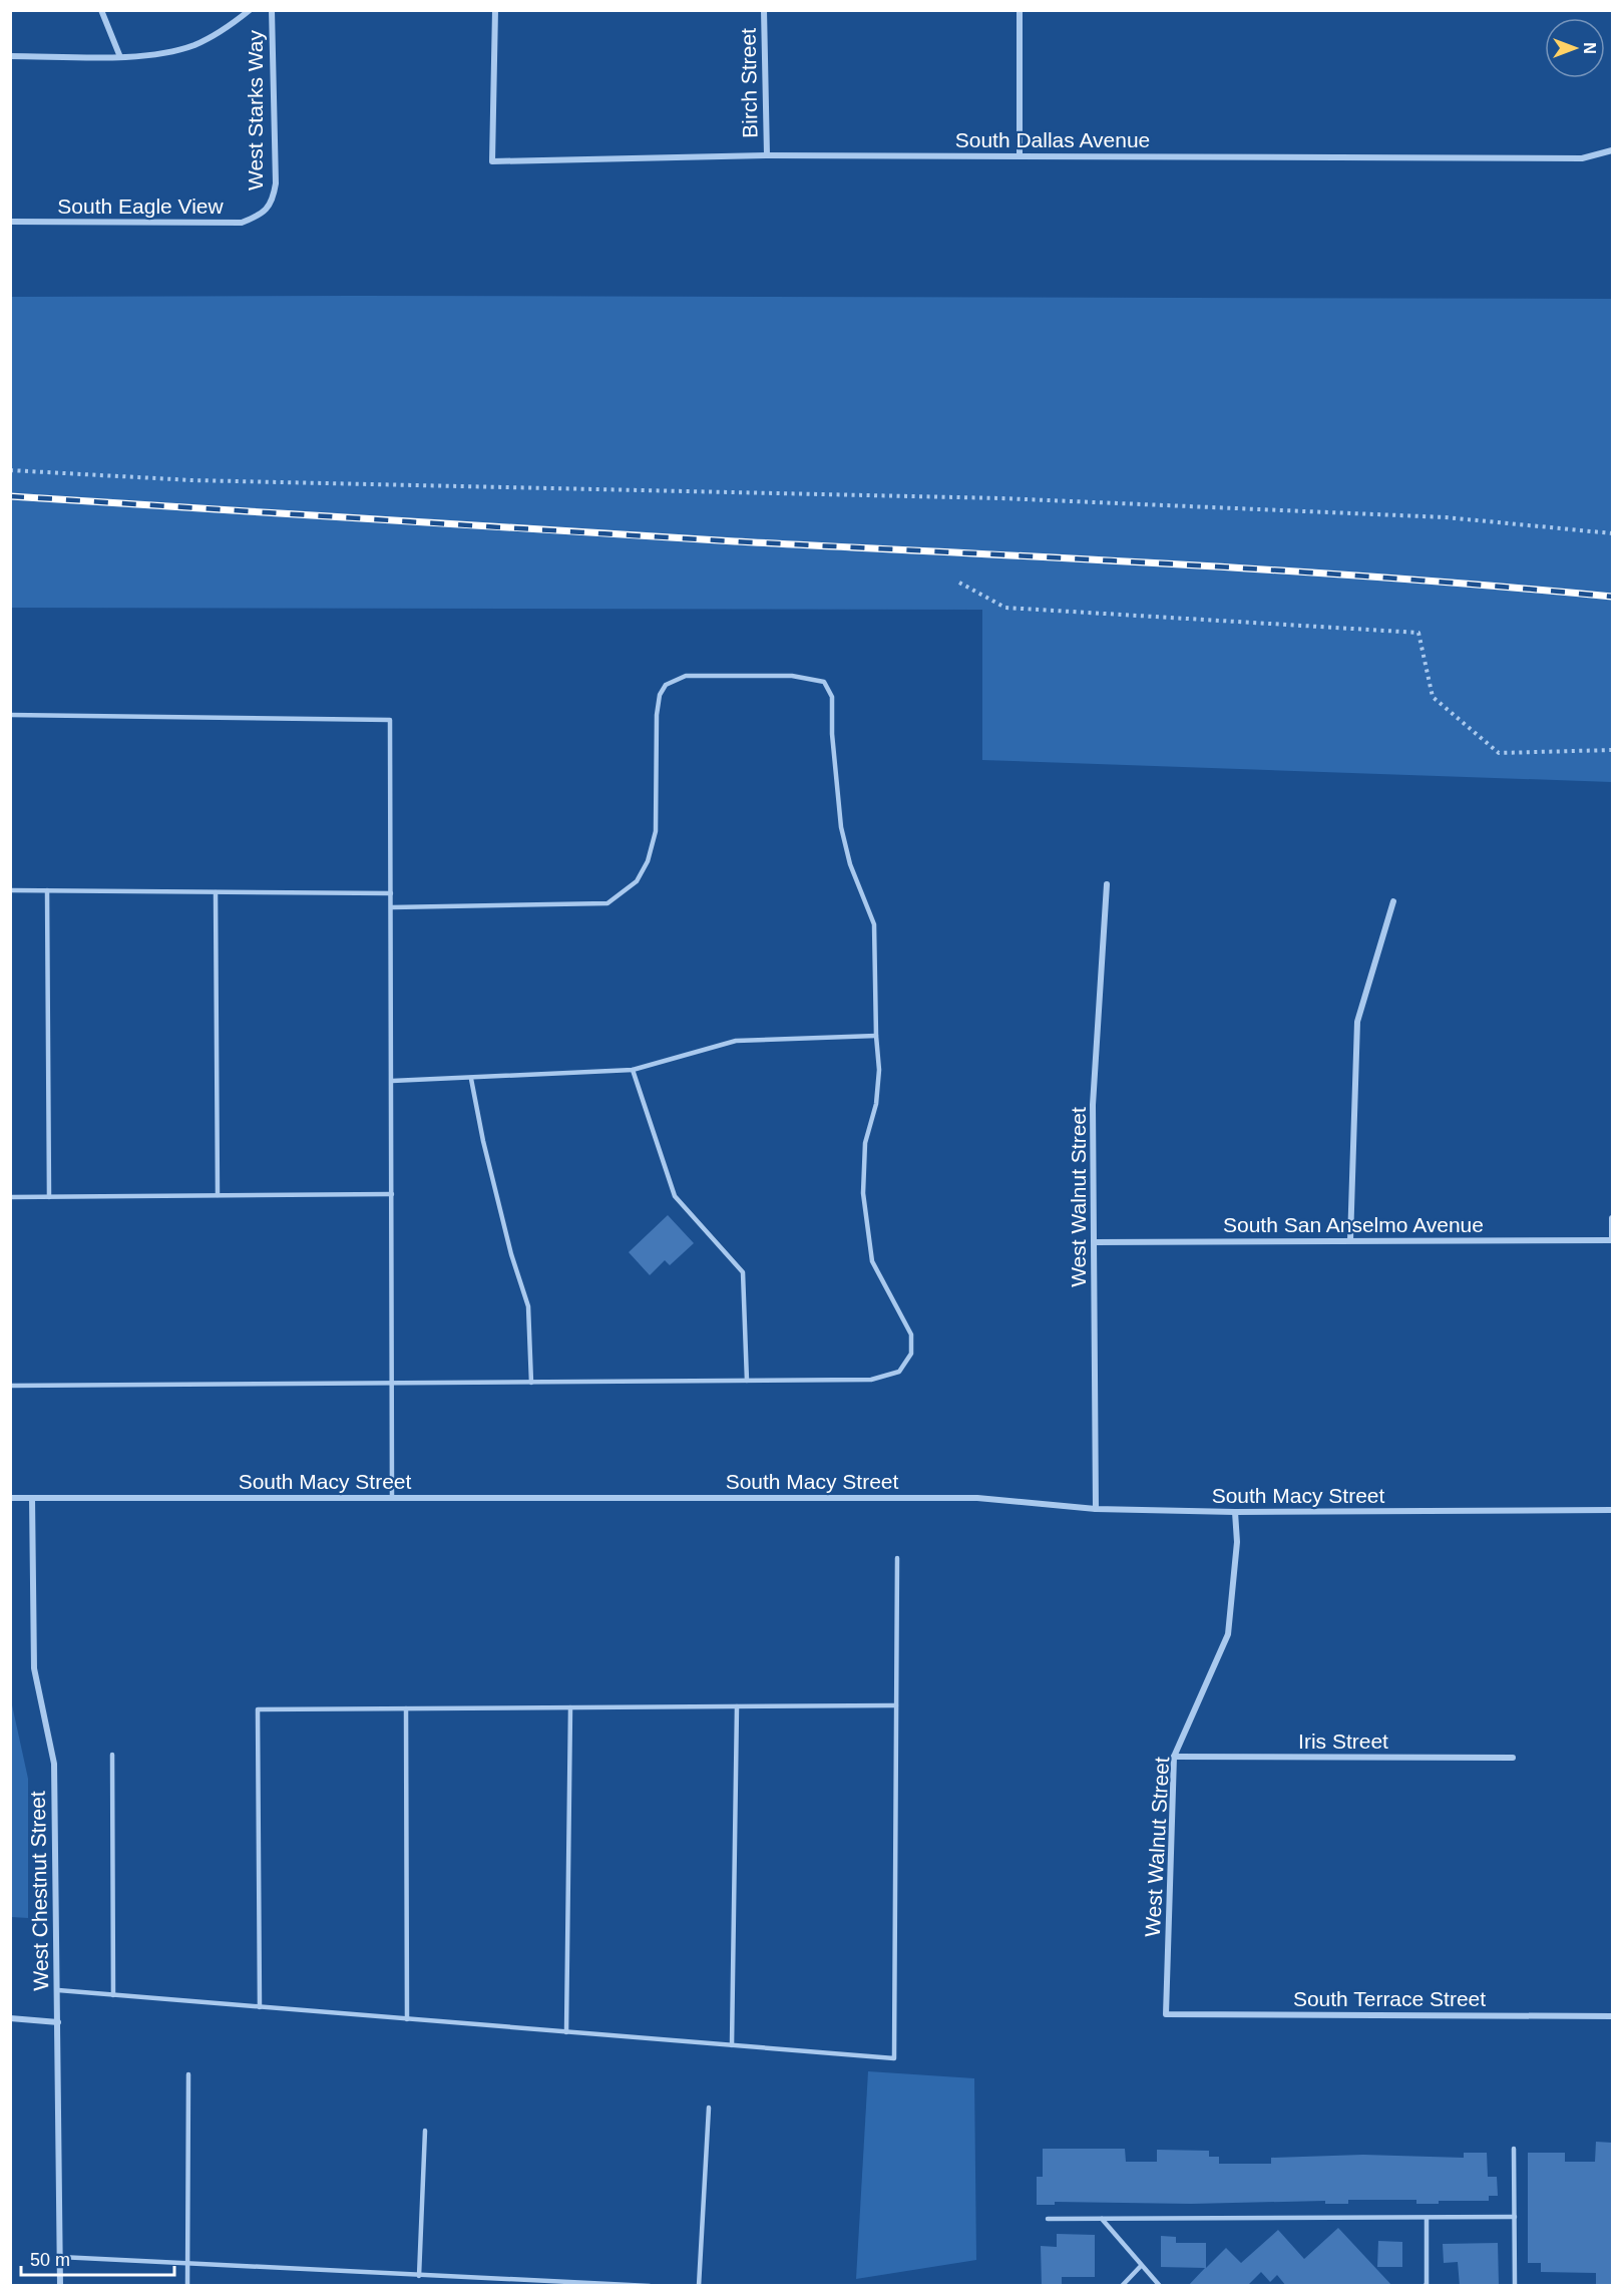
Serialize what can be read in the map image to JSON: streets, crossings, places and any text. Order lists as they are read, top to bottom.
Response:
{
  "streets": {
    "street": [
      "Birch Street",
      "West Starks Way",
      "South Dallas Avenue",
      "South Eagle View",
      "West Walnut Street",
      "South San Anselmo Avenue",
      "South Macy Street",
      "Iris Street",
      "West Chestnut Street",
      "South Terrace Street"
    ]
  },
  "crossings": [
    ["Birch Street", "South Dallas Avenue"],
    ["West Starks Way", "South Eagle View"],
    ["West Walnut Street", "South San Anselmo Avenue"],
    ["West Walnut Street", "South Macy Street"],
    ["West Walnut Street", "Iris Street"],
    ["West Walnut Street", "South Terrace Street"],
    ["South Macy Street", "West Chestnut Street"]
  ],
  "scale_bar": "50 m",
  "north": "right"
}
